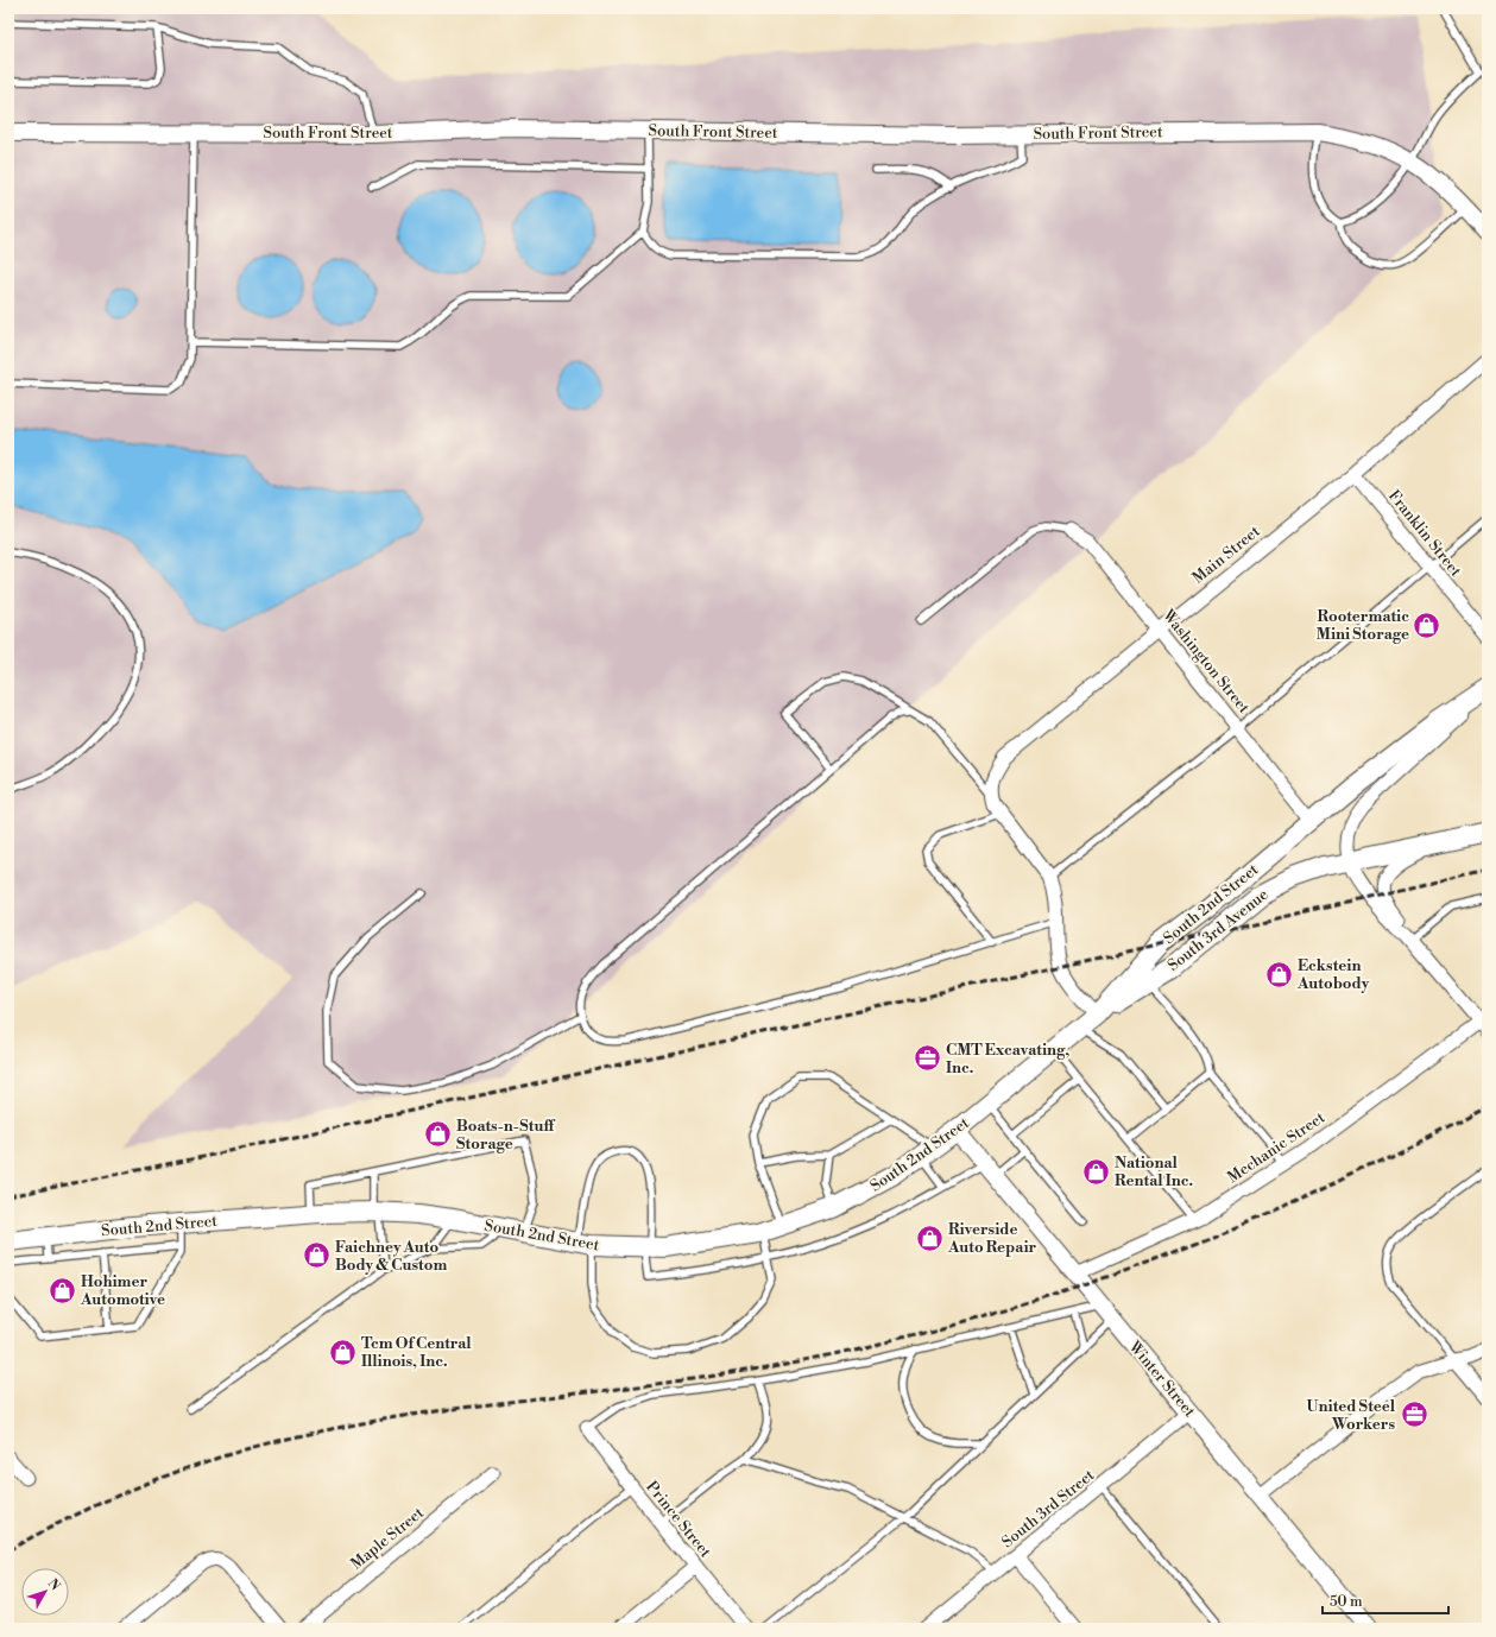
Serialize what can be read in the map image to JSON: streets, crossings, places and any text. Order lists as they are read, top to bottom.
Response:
{
  "streets": {
    "main road": ["South 2nd Street", "South 3rd Avenue"],
    "street": [
      "South Front Street",
      "Franklin Street",
      "Main Street",
      "Washington Street",
      "Mechanic Street",
      "Winter Street",
      "South 3rd Street",
      "Prince Street",
      "Maple Street"
    ]
  },
  "crossings": [
    ["Franklin Street", "Main Street"],
    ["Main Street", "Washington Street"],
    ["Washington Street", "South 2nd Street"],
    ["South 2nd Street", "South 3rd Avenue"],
    ["South 2nd Street", "Winter Street"],
    ["Mechanic Street", "Winter Street"],
    ["Winter Street", "South 3rd Street"]
  ],
  "places": {
    "shop": [
      "Rootermatic Mini Storage",
      "Eckstein Autobody",
      "Boats-n-Stuff Storage",
      "National Rental Inc.",
      "Riverside Auto Repair",
      "Faichney Auto Body & Custom",
      "Hohimer Automotive",
      "Tcm Of Central Illinois, Inc."
    ],
    "office": ["CMT Excavating, Inc.", "United Steel Workers"]
  },
  "scale_bar": "50 m",
  "north": "top right"
}
